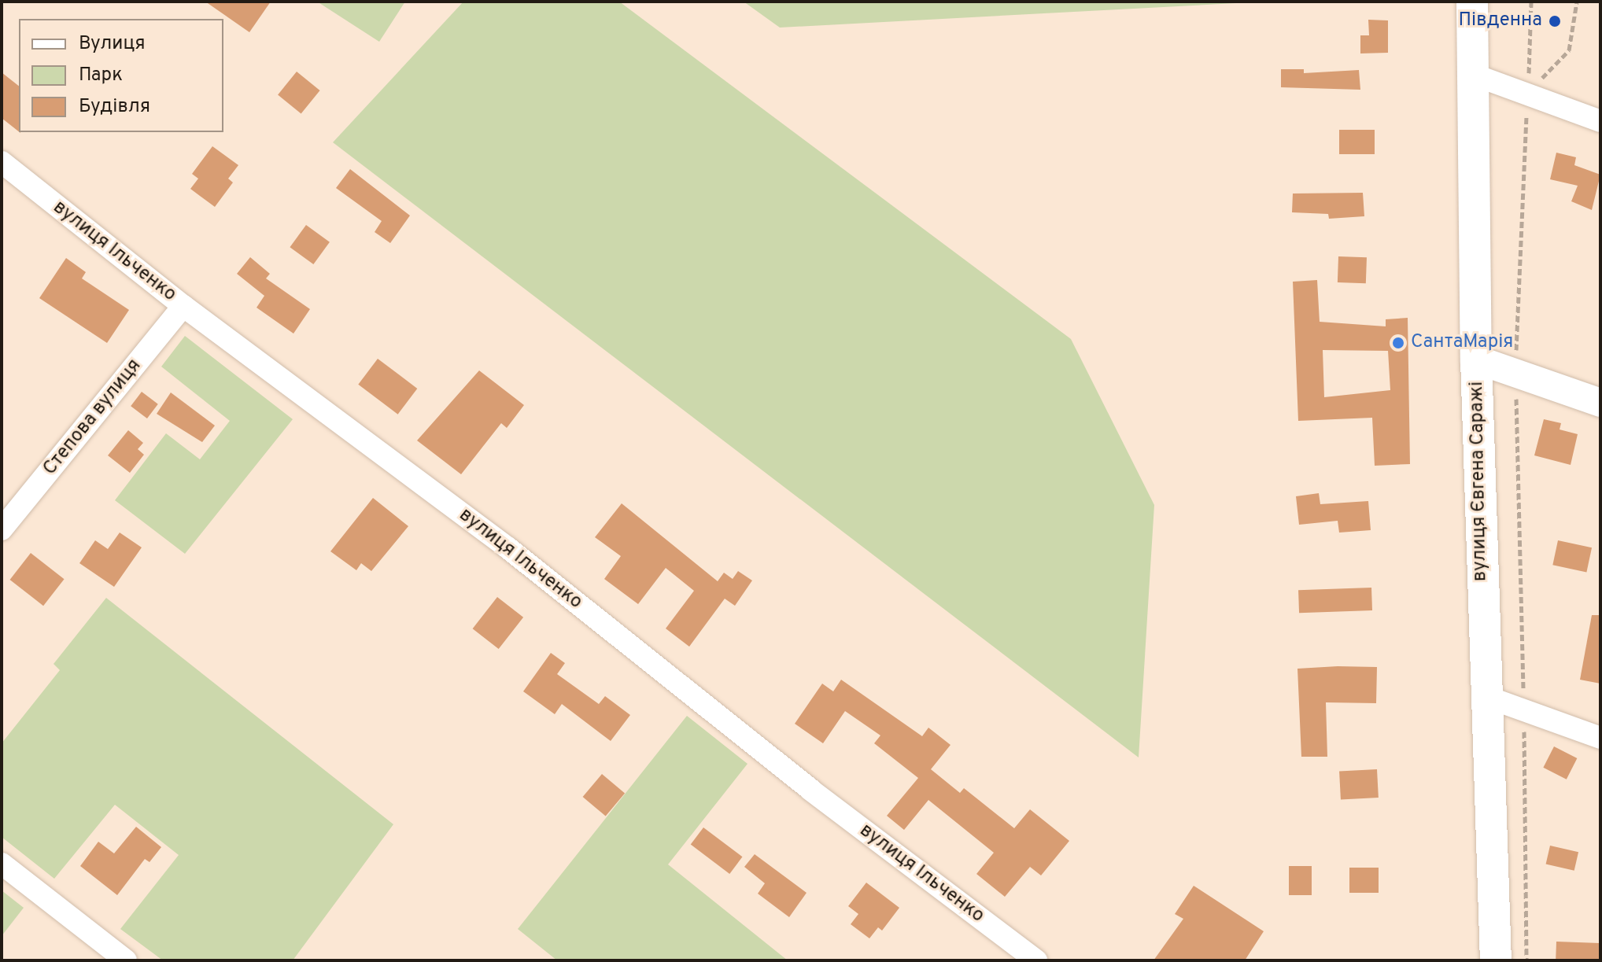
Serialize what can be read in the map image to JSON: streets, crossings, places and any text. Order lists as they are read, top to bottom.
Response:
{
  "streets": {
    "main road": ["вулиця Євгена Саражі"],
    "street": ["вулиця Ільченко", "Степова вулиця"]
  },
  "crossings": [
    ["вулиця Ільченко", "Степова вулиця"]
  ],
  "places": ["Південна", "СантаМарія"],
  "legend": ["Вулиця", "Парк", "Будівля"]
}
